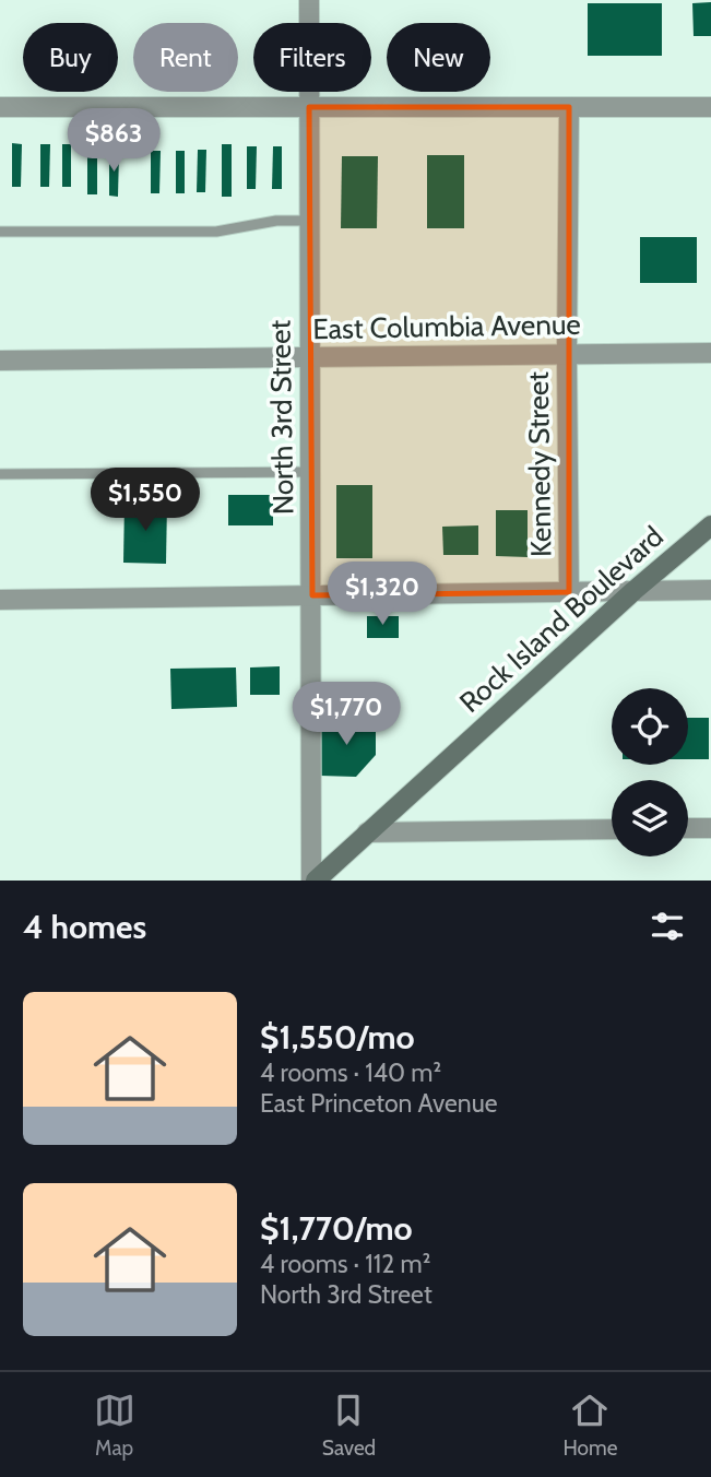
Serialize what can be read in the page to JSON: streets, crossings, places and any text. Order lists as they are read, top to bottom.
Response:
{
  "streets": {
    "main road": ["Rock Island Boulevard"],
    "street": ["East Columbia Avenue", "North 3rd Street", "Kennedy Street"]
  },
  "crossings": [
    ["East Columbia Avenue", "North 3rd Street"],
    ["East Columbia Avenue", "Kennedy Street"],
    ["North 3rd Street", "Rock Island Boulevard"]
  ],
  "page": {
    "chip": [
      "Buy",
      "Rent",
      "Filters",
      "New"
    ],
    "price": [
      "$863",
      "$1,550",
      "$1,320",
      "$1,770"
    ],
    "heading": "4 homes",
    "list": [
      {
        "name": "$1,550/mo",
        "note": "4 rooms · 140 m² · East Princeton Avenue"
      },
      {
        "name": "$1,770/mo",
        "note": "4 rooms · 112 m² · North 3rd Street"
      }
    ],
    "tabs": ["Map", "Saved", "Home"]
  }
}
